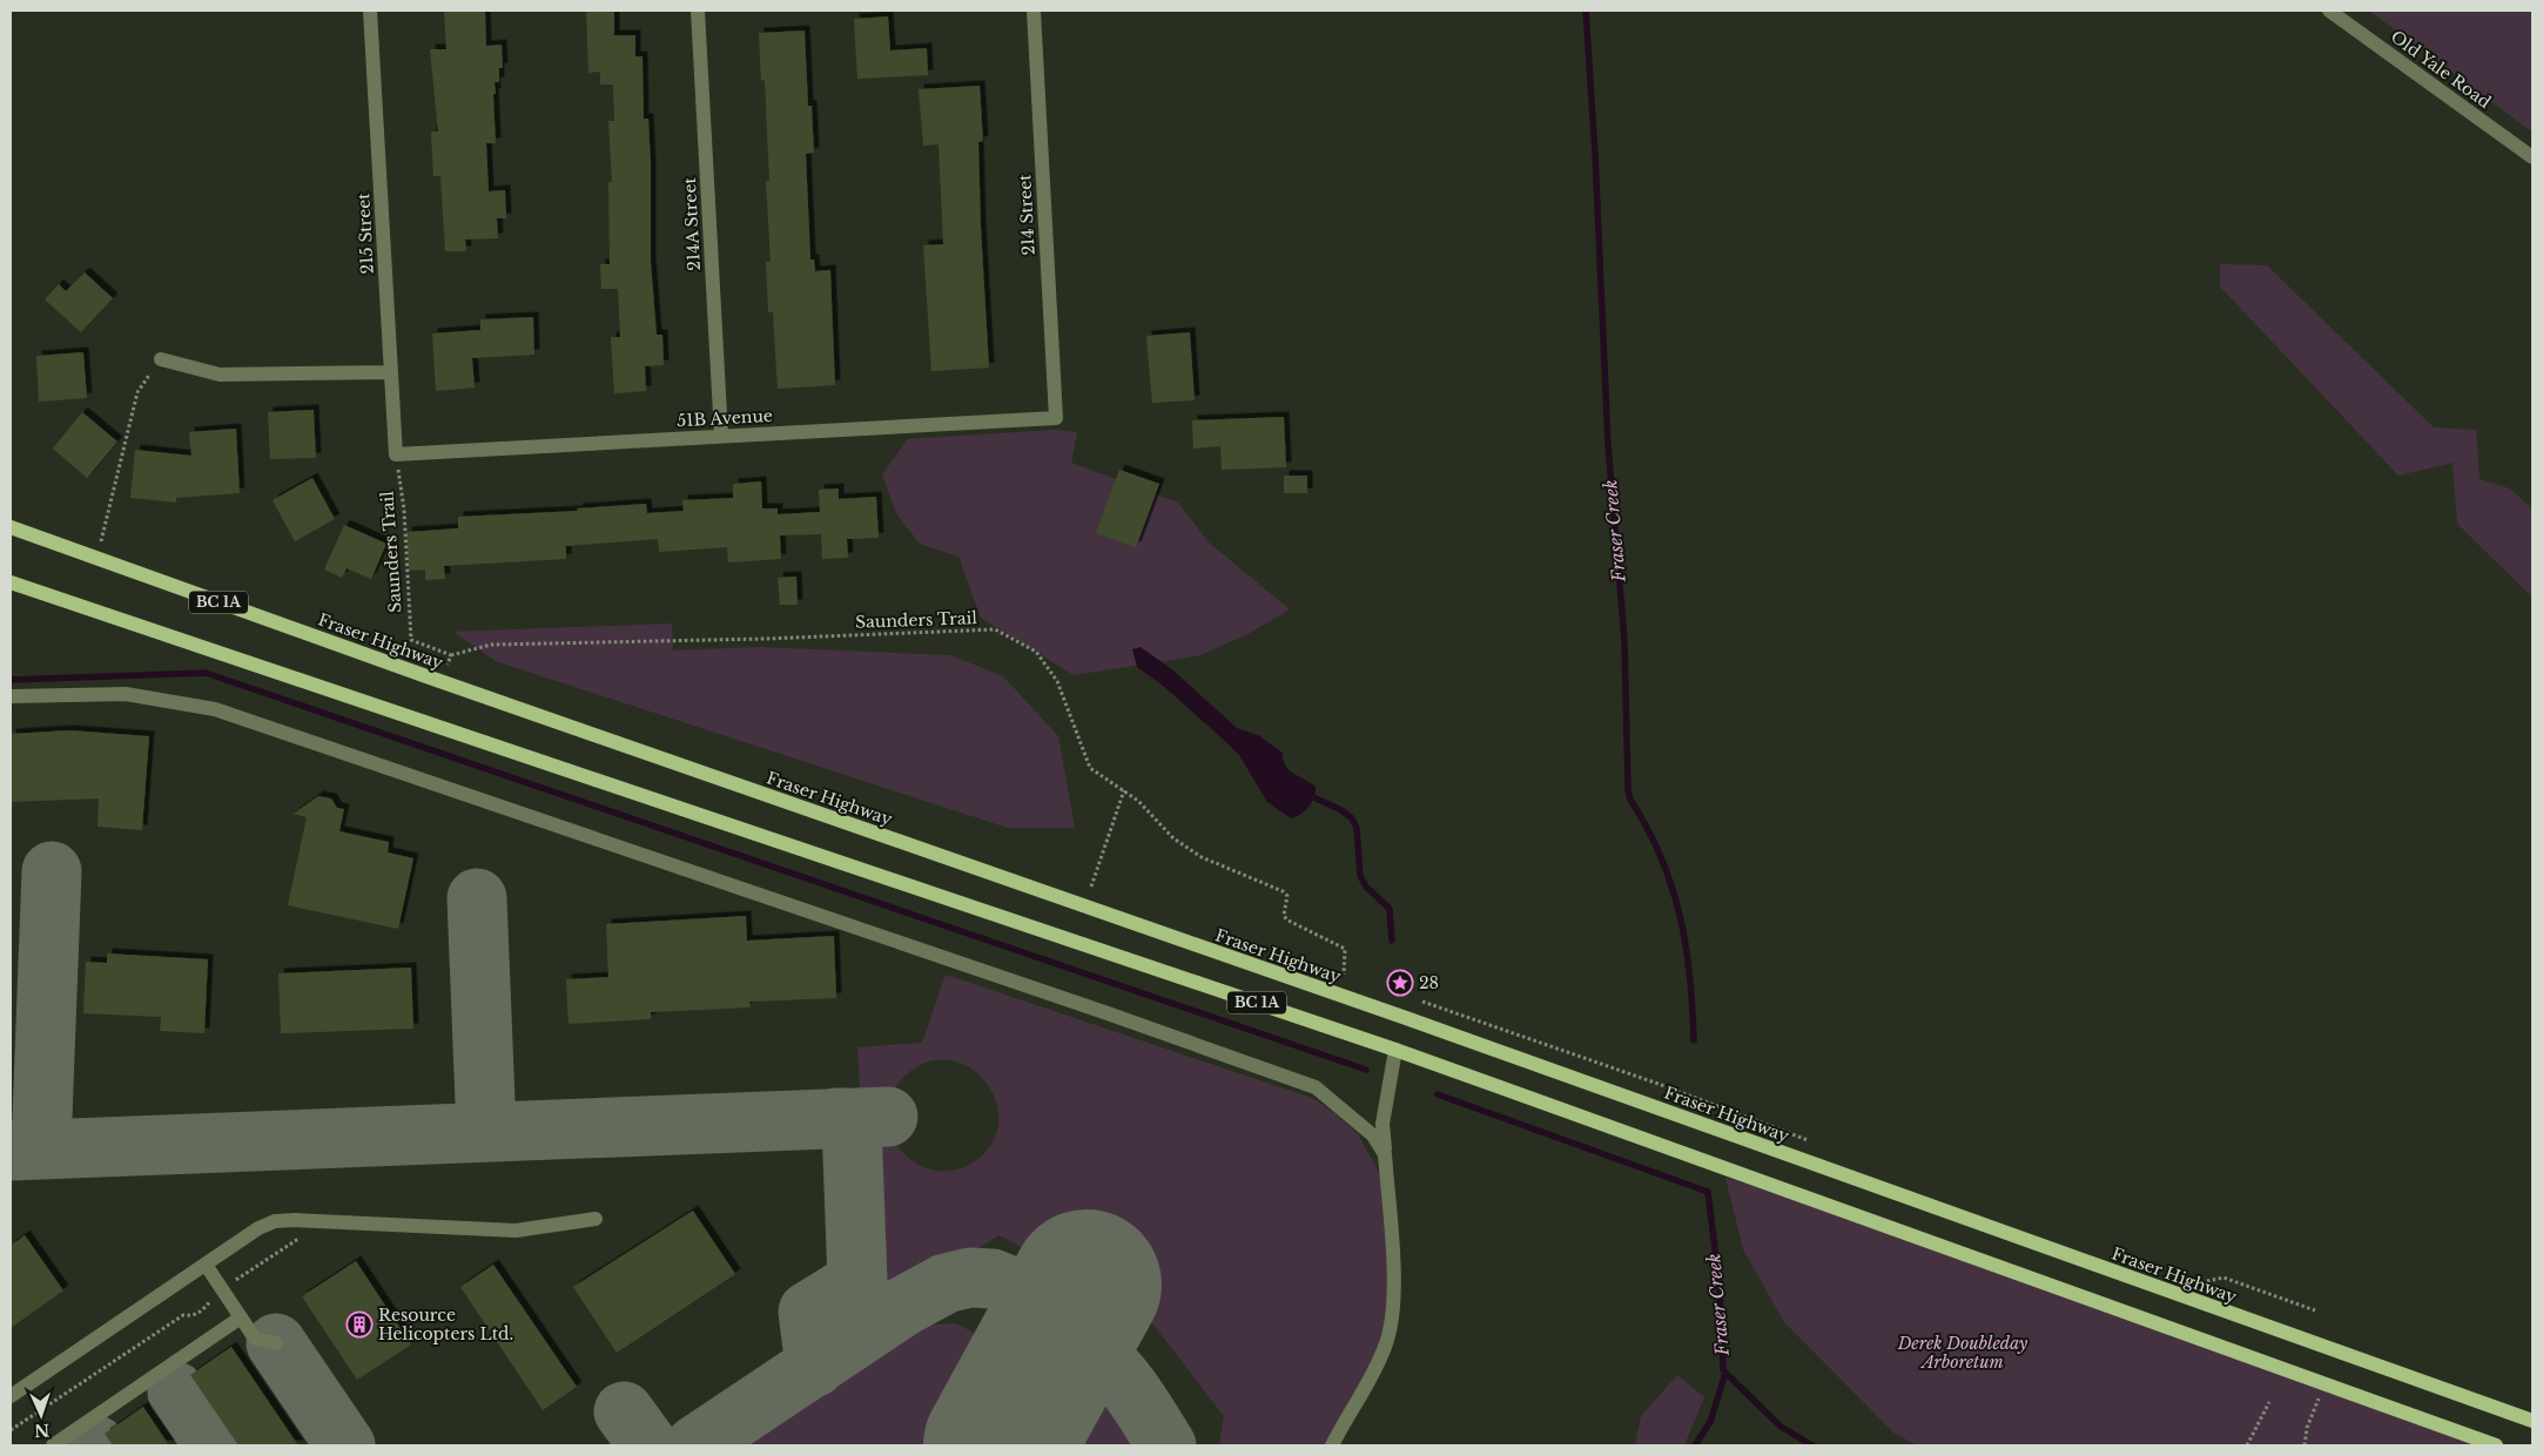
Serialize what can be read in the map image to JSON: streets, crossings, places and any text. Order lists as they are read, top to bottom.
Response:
{
  "streets": {
    "main road": ["BC 1A", "Fraser Highway"],
    "street": [
      "Old Yale Road",
      "214 Street",
      "214A Street",
      "215 Street",
      "51B Avenue"
    ],
    "path": ["Saunders Trail"]
  },
  "crossings": [
    ["214 Street", "51B Avenue"],
    ["214A Street", "51B Avenue"],
    ["215 Street", "51B Avenue"],
    ["215 Street", "Saunders Trail"],
    ["51B Avenue", "Saunders Trail"]
  ],
  "water": ["Fraser Creek"],
  "parks": ["Derek Doubleday Arboretum"],
  "places": {
    "place": ["28"],
    "building": ["Resource Helicopters Ltd."]
  },
  "north": "bottom"
}
